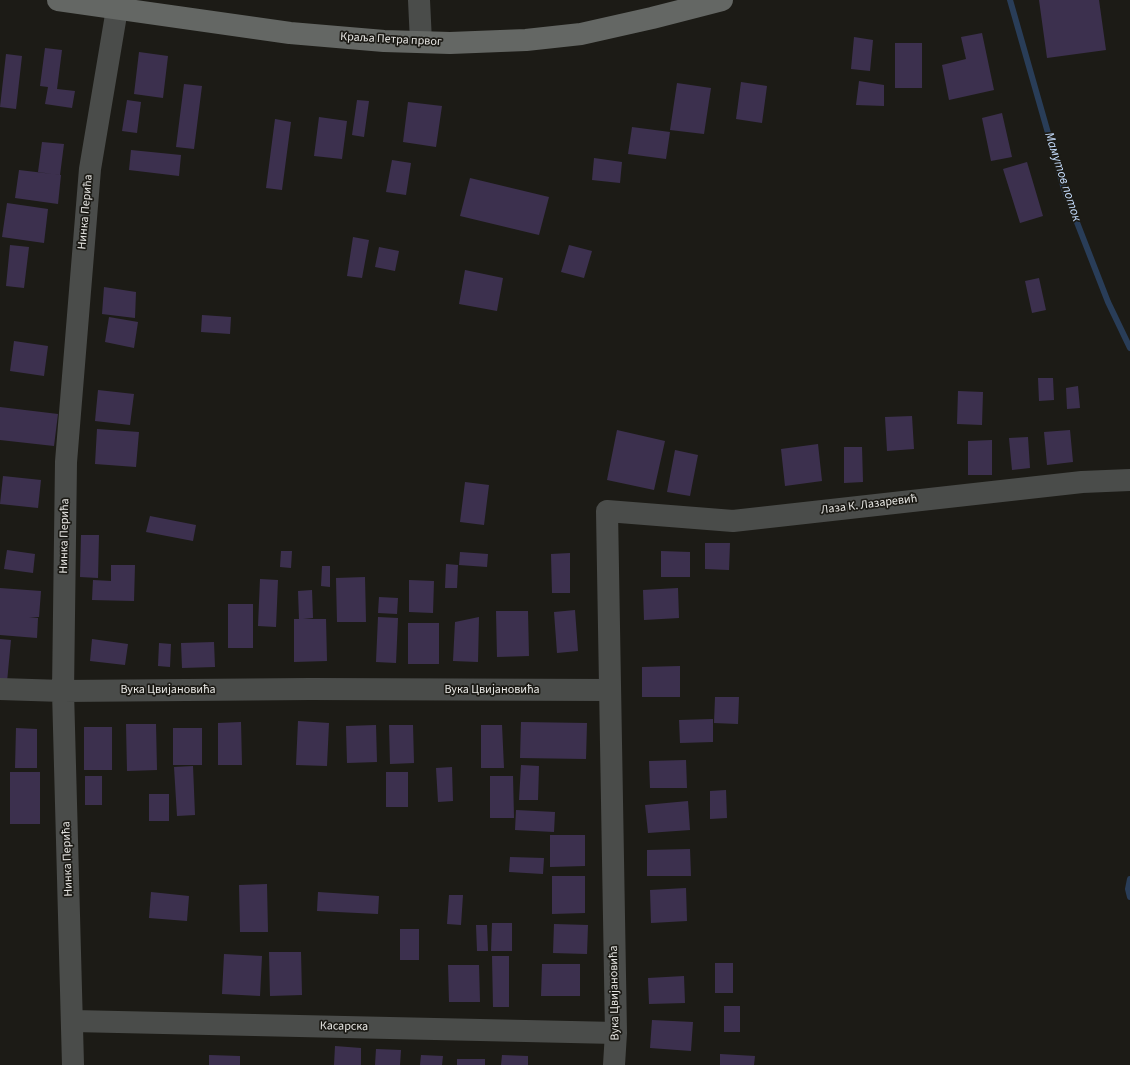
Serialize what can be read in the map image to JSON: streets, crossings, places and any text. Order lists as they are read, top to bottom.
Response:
{
  "streets": {
    "street": [
      "Краља Петра првог",
      "Нинка Перића",
      "Лаза К. Лазаревић",
      "Вука Цвијановића",
      "Касарска"
    ]
  },
  "crossings": [
    ["Краља Петра првог", "Нинка Перића"],
    ["Нинка Перића", "Вука Цвијановића"],
    ["Нинка Перића", "Касарска"],
    ["Лаза К. Лазаревић", "Вука Цвијановића"],
    ["Вука Цвијановића", "Касарска"]
  ],
  "water": ["Мамутов поток"]
}
